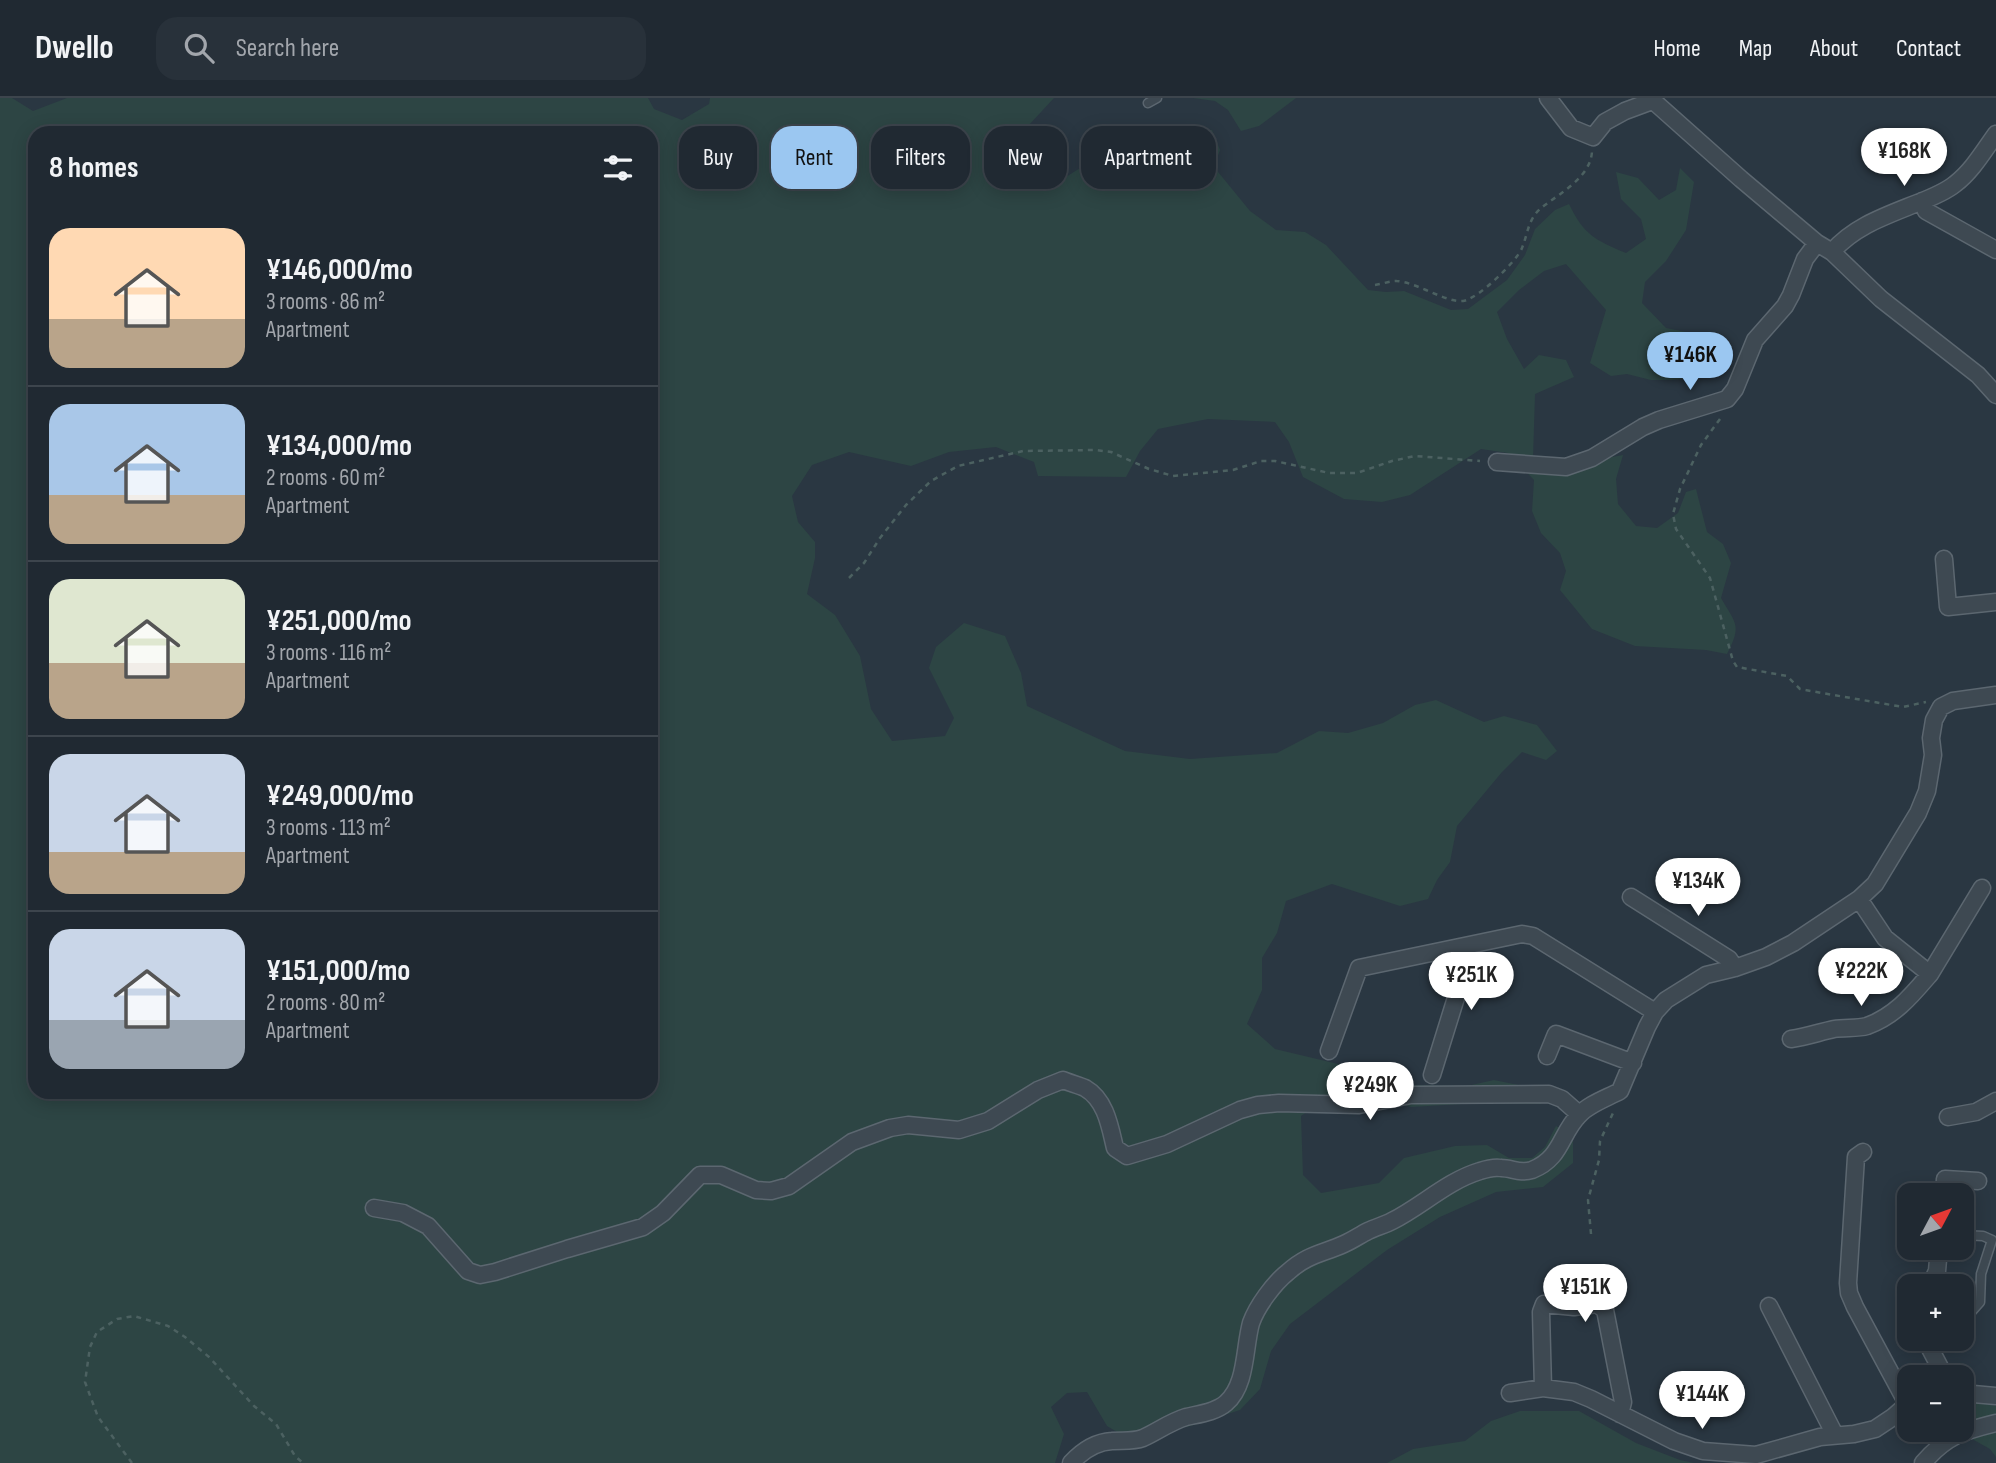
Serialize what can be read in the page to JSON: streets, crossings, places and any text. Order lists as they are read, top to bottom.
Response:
{
  "north": "top right",
  "page": {
    "header": "Dwello",
    "search": "Search here",
    "nav": [
      "Home",
      "Map",
      "About",
      "Contact"
    ],
    "chip": [
      "Buy",
      "Rent",
      "Filters",
      "New",
      "Apartment"
    ],
    "heading": "8 homes",
    "price": [
      "¥168K",
      "¥146K",
      "¥134K",
      "¥222K",
      "¥251K",
      "¥249K",
      "¥151K",
      "¥144K"
    ],
    "list": [
      {
        "name": "¥146,000/mo",
        "note": "3 rooms · 86 m² · Apartment"
      },
      {
        "name": "¥134,000/mo",
        "note": "2 rooms · 60 m² · Apartment"
      },
      {
        "name": "¥251,000/mo",
        "note": "3 rooms · 116 m² · Apartment"
      },
      {
        "name": "¥249,000/mo",
        "note": "3 rooms · 113 m² · Apartment"
      },
      {
        "name": "¥151,000/mo",
        "note": "2 rooms · 80 m² · Apartment"
      }
    ],
    "map_buttons": ["+", "−"]
  }
}
